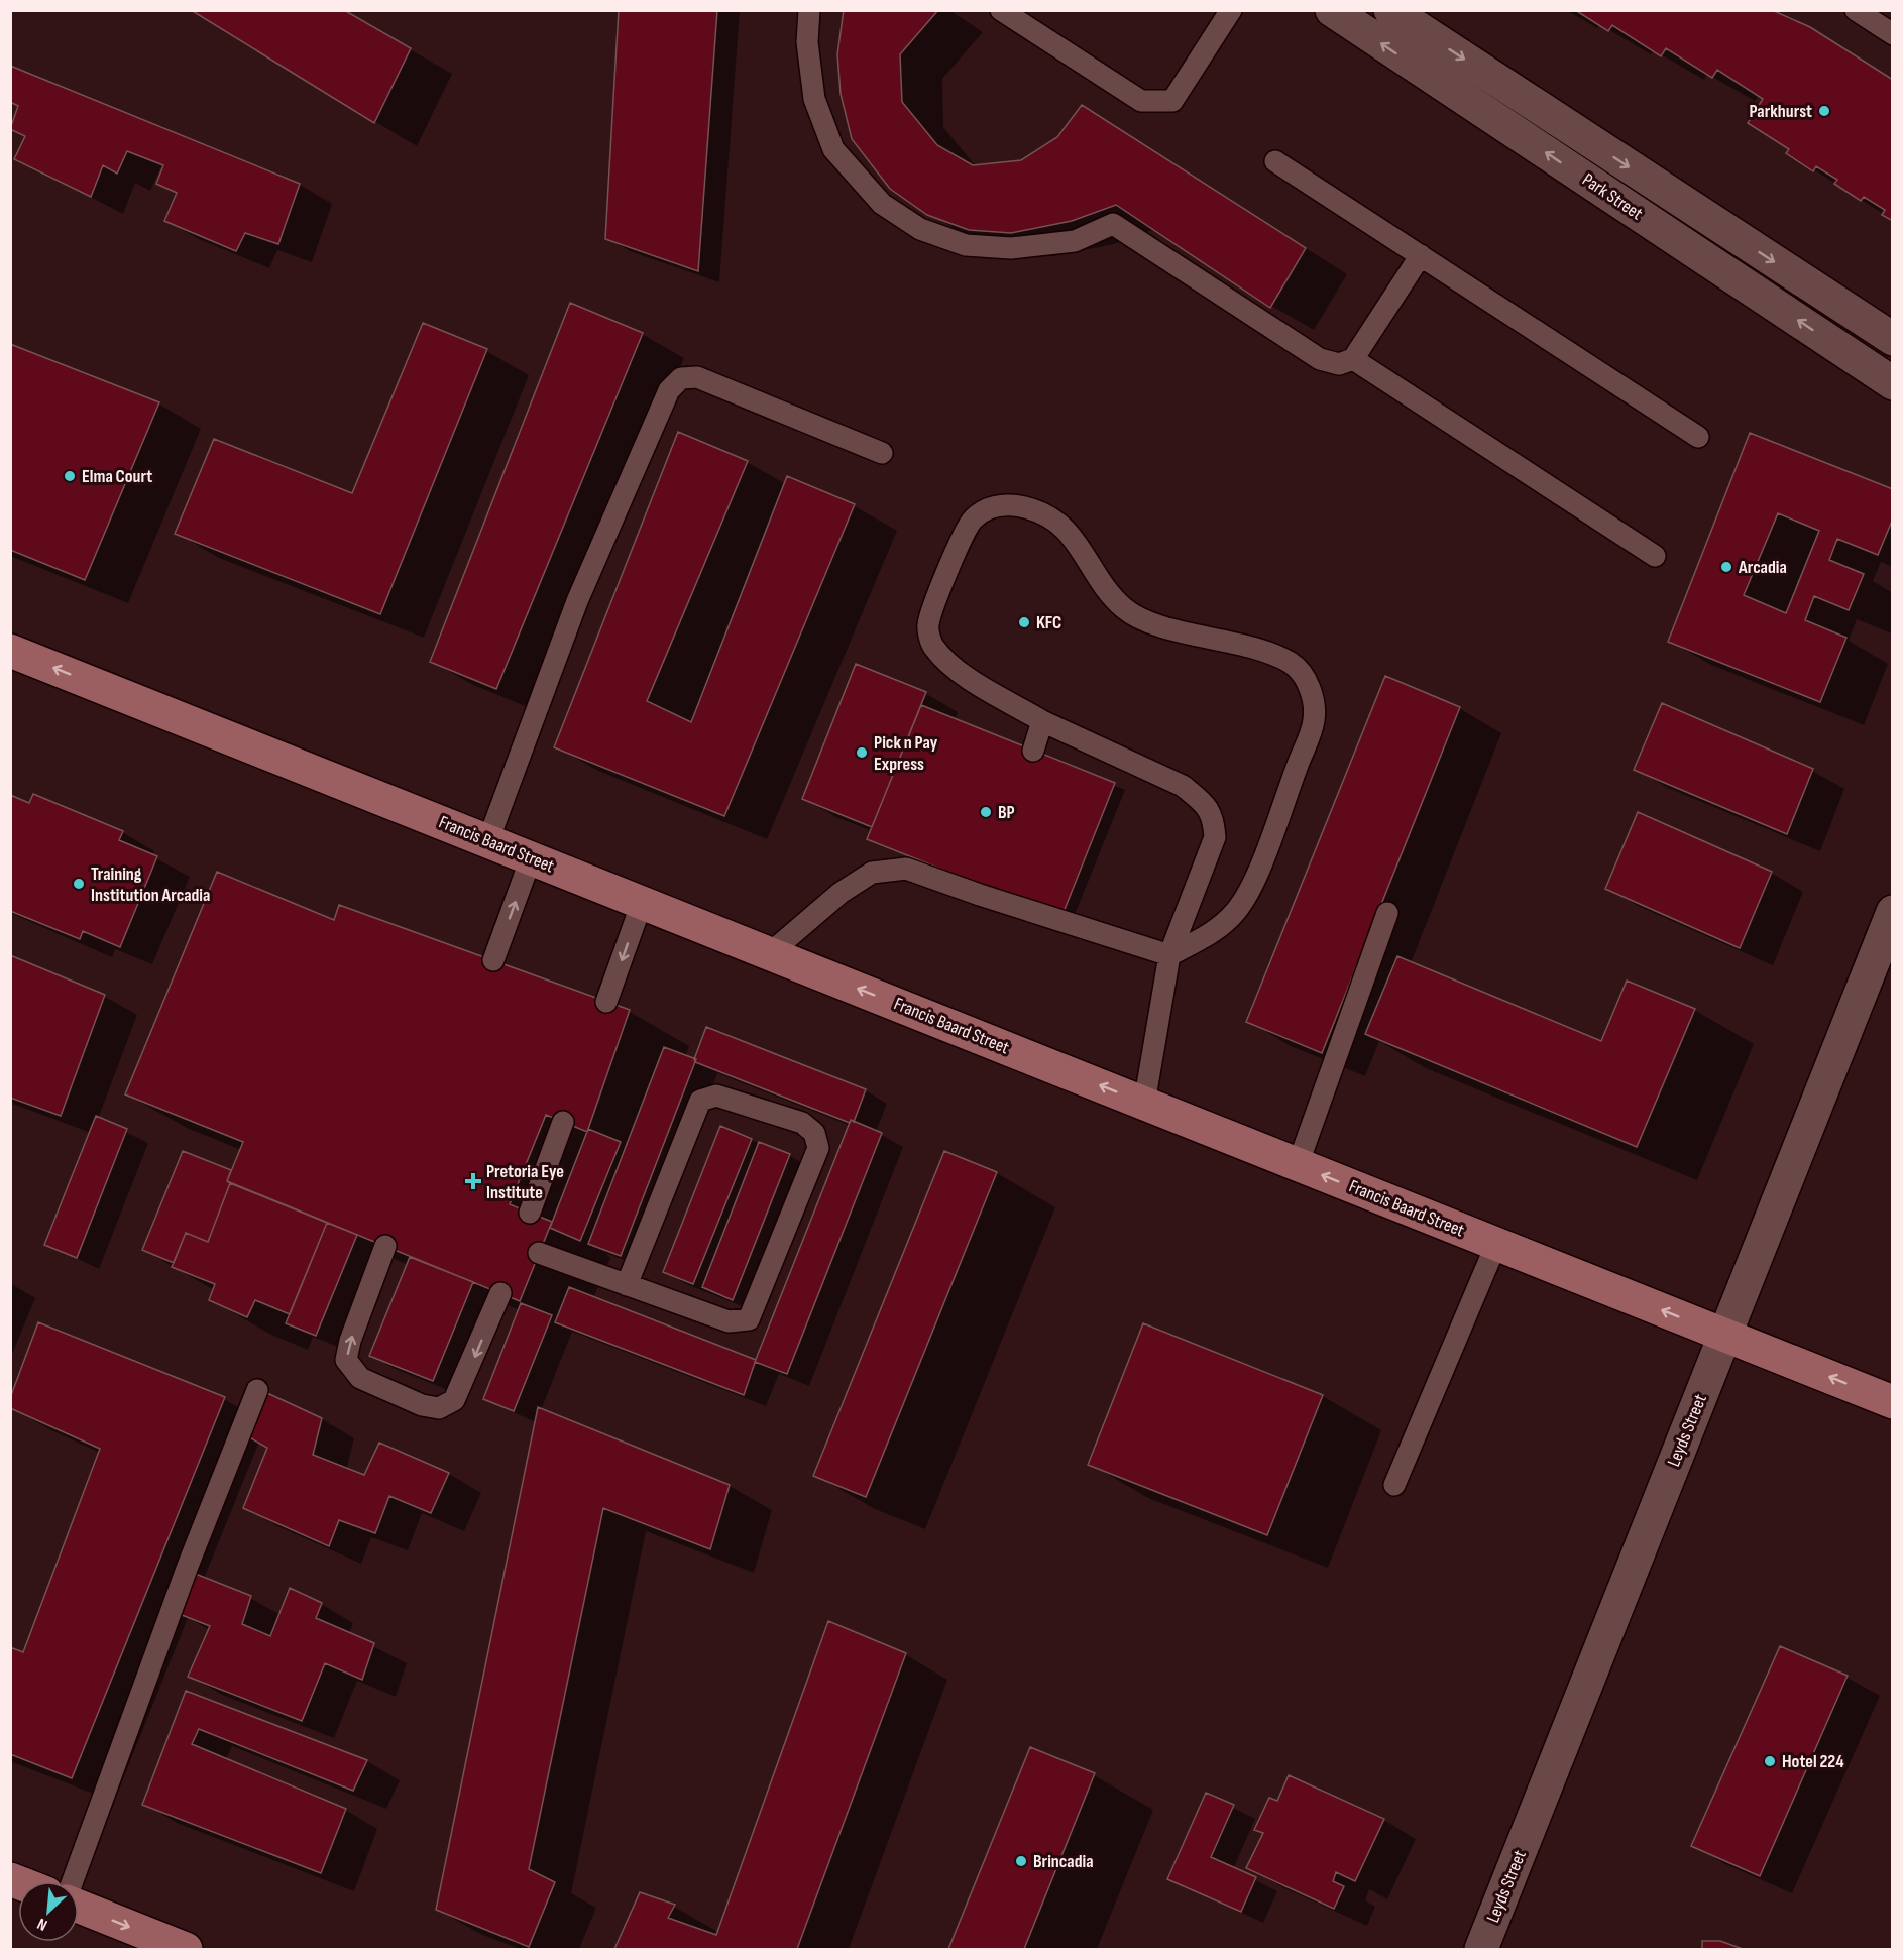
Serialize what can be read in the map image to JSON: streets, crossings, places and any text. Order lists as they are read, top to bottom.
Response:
{
  "streets": {
    "main road": ["Francis Baard Street"],
    "street": ["Park Street", "Leyds Street"]
  },
  "crossings": [
    ["Francis Baard Street", "Leyds Street"]
  ],
  "one_way": ["Francis Baard Street"],
  "places": {
    "other": [
      "Parkhurst",
      "Elma Court",
      "Arcadia",
      "KFC",
      "Pick n Pay Express",
      "BP",
      "Training Institution Arcadia",
      "Hotel 224",
      "Brincadia"
    ],
    "health": ["Pretoria Eye Institute"]
  },
  "north": "bottom left"
}
